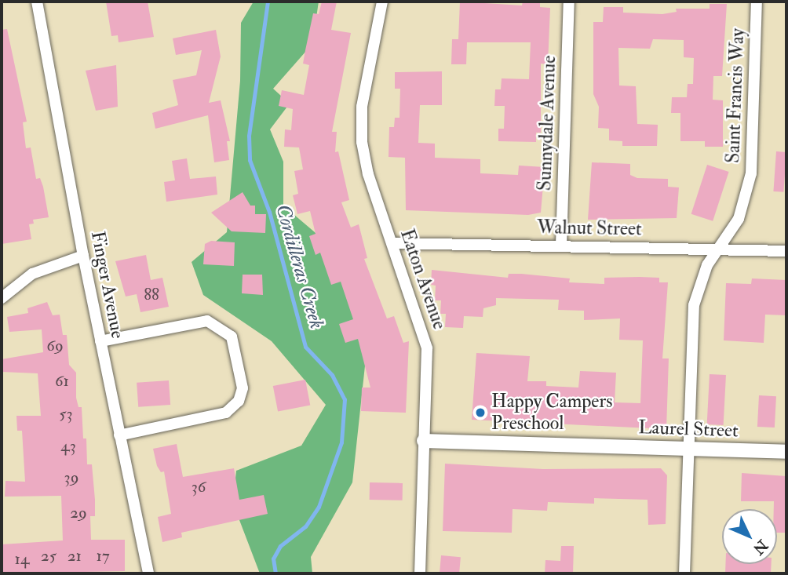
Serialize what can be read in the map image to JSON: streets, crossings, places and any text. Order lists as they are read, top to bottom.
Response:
{
  "streets": {
    "street": [
      "Saint Francis Way",
      "Sunnydale Avenue",
      "Walnut Street",
      "Eaton Avenue",
      "Finger Avenue",
      "Laurel Street"
    ]
  },
  "crossings": [
    ["Saint Francis Way", "Walnut Street"],
    ["Saint Francis Way", "Laurel Street"],
    ["Sunnydale Avenue", "Walnut Street"],
    ["Walnut Street", "Eaton Avenue"],
    ["Eaton Avenue", "Laurel Street"]
  ],
  "water": ["Cordilleras Creek"],
  "places": ["Happy Campers Preschool"],
  "house_numbers": [
    "88",
    "69",
    "61",
    "53",
    "43",
    "39",
    "36",
    "29",
    "25",
    "21",
    "17",
    "14"
  ],
  "north": "bottom right"
}
